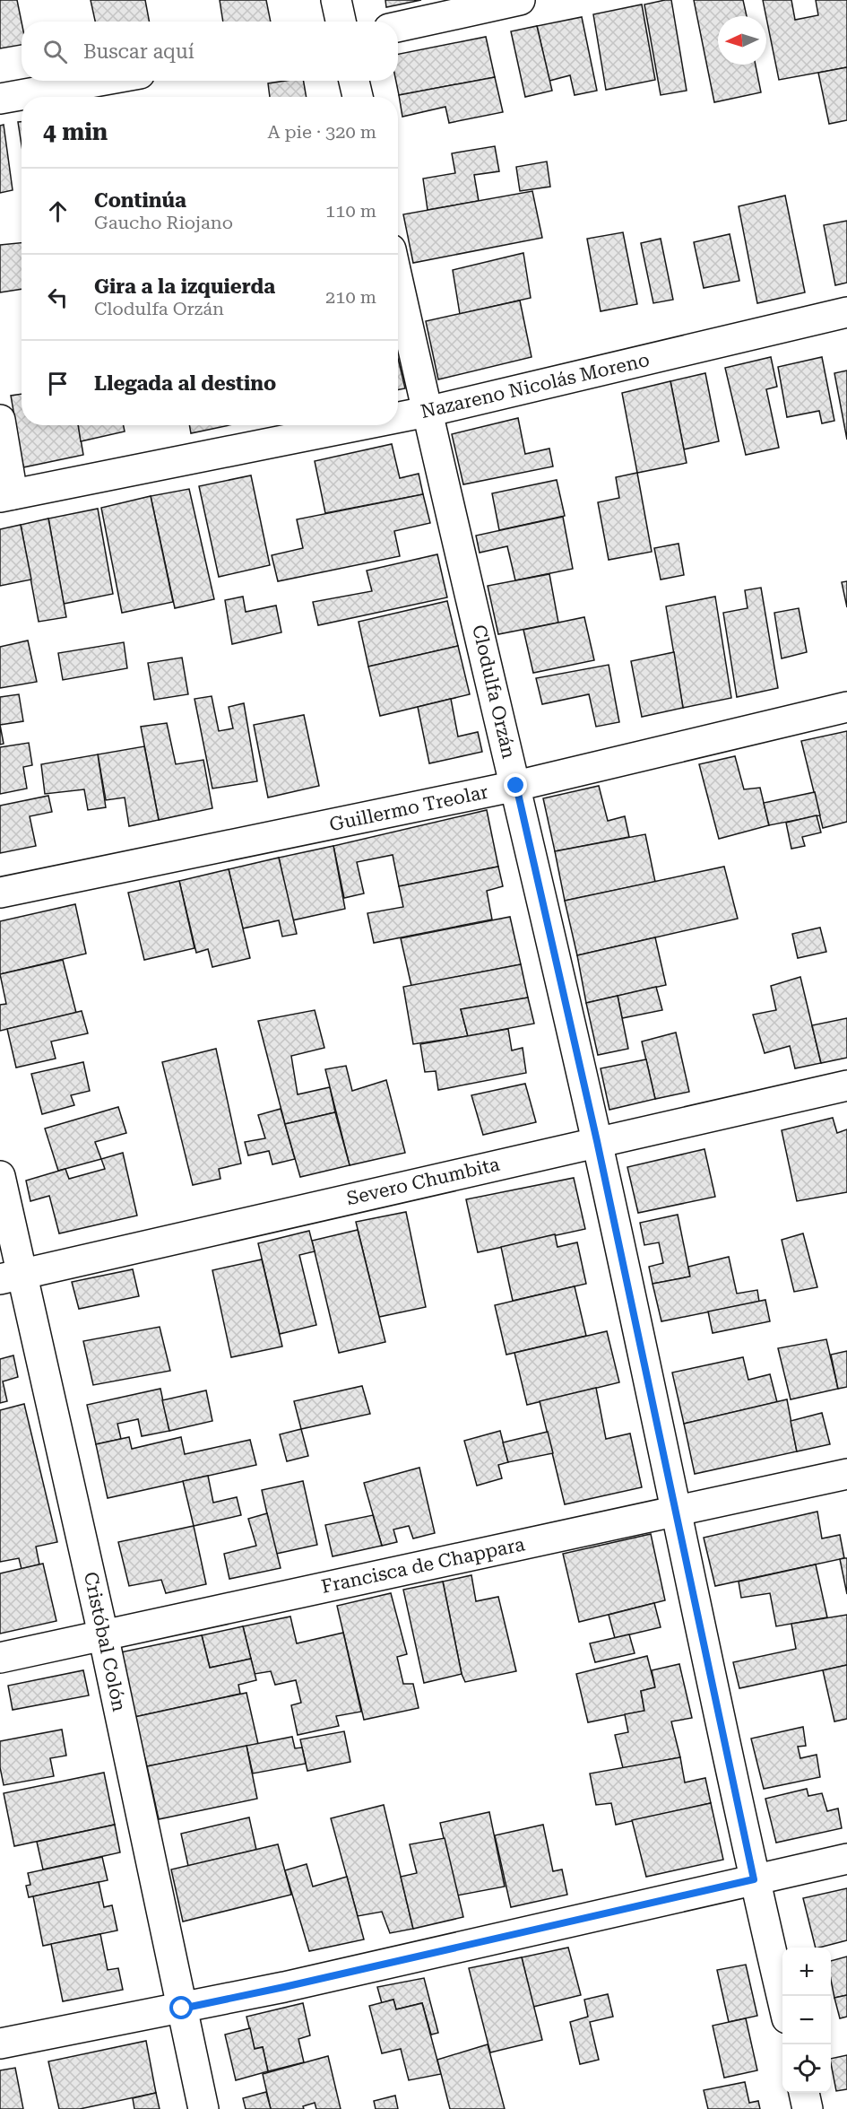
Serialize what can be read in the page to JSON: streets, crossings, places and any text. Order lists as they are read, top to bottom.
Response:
{
  "streets": {
    "street": [
      "Nazareno Nicolás Moreno",
      "Clodulfa Orzán",
      "Guillermo Treolar",
      "Severo Chumbita",
      "Francisca de Chappara",
      "Cristóbal Colón"
    ]
  },
  "crossings": [
    ["Nazareno Nicolás Moreno", "Clodulfa Orzán"],
    ["Clodulfa Orzán", "Guillermo Treolar"],
    ["Clodulfa Orzán", "Severo Chumbita"],
    ["Clodulfa Orzán", "Francisca de Chappara"],
    ["Severo Chumbita", "Cristóbal Colón"],
    ["Francisca de Chappara", "Cristóbal Colón"]
  ],
  "north": "left",
  "page": {
    "search": "Buscar aquí",
    "heading": ["4 min", "A pie · 320 m"],
    "list": [
      ["Continúa", "Gaucho Riojano", "110 m"],
      ["Gira a la izquierda", "Clodulfa Orzán", "210 m"],
      "Llegada al destino"
    ],
    "map_buttons": ["+", "−"]
  }
}
